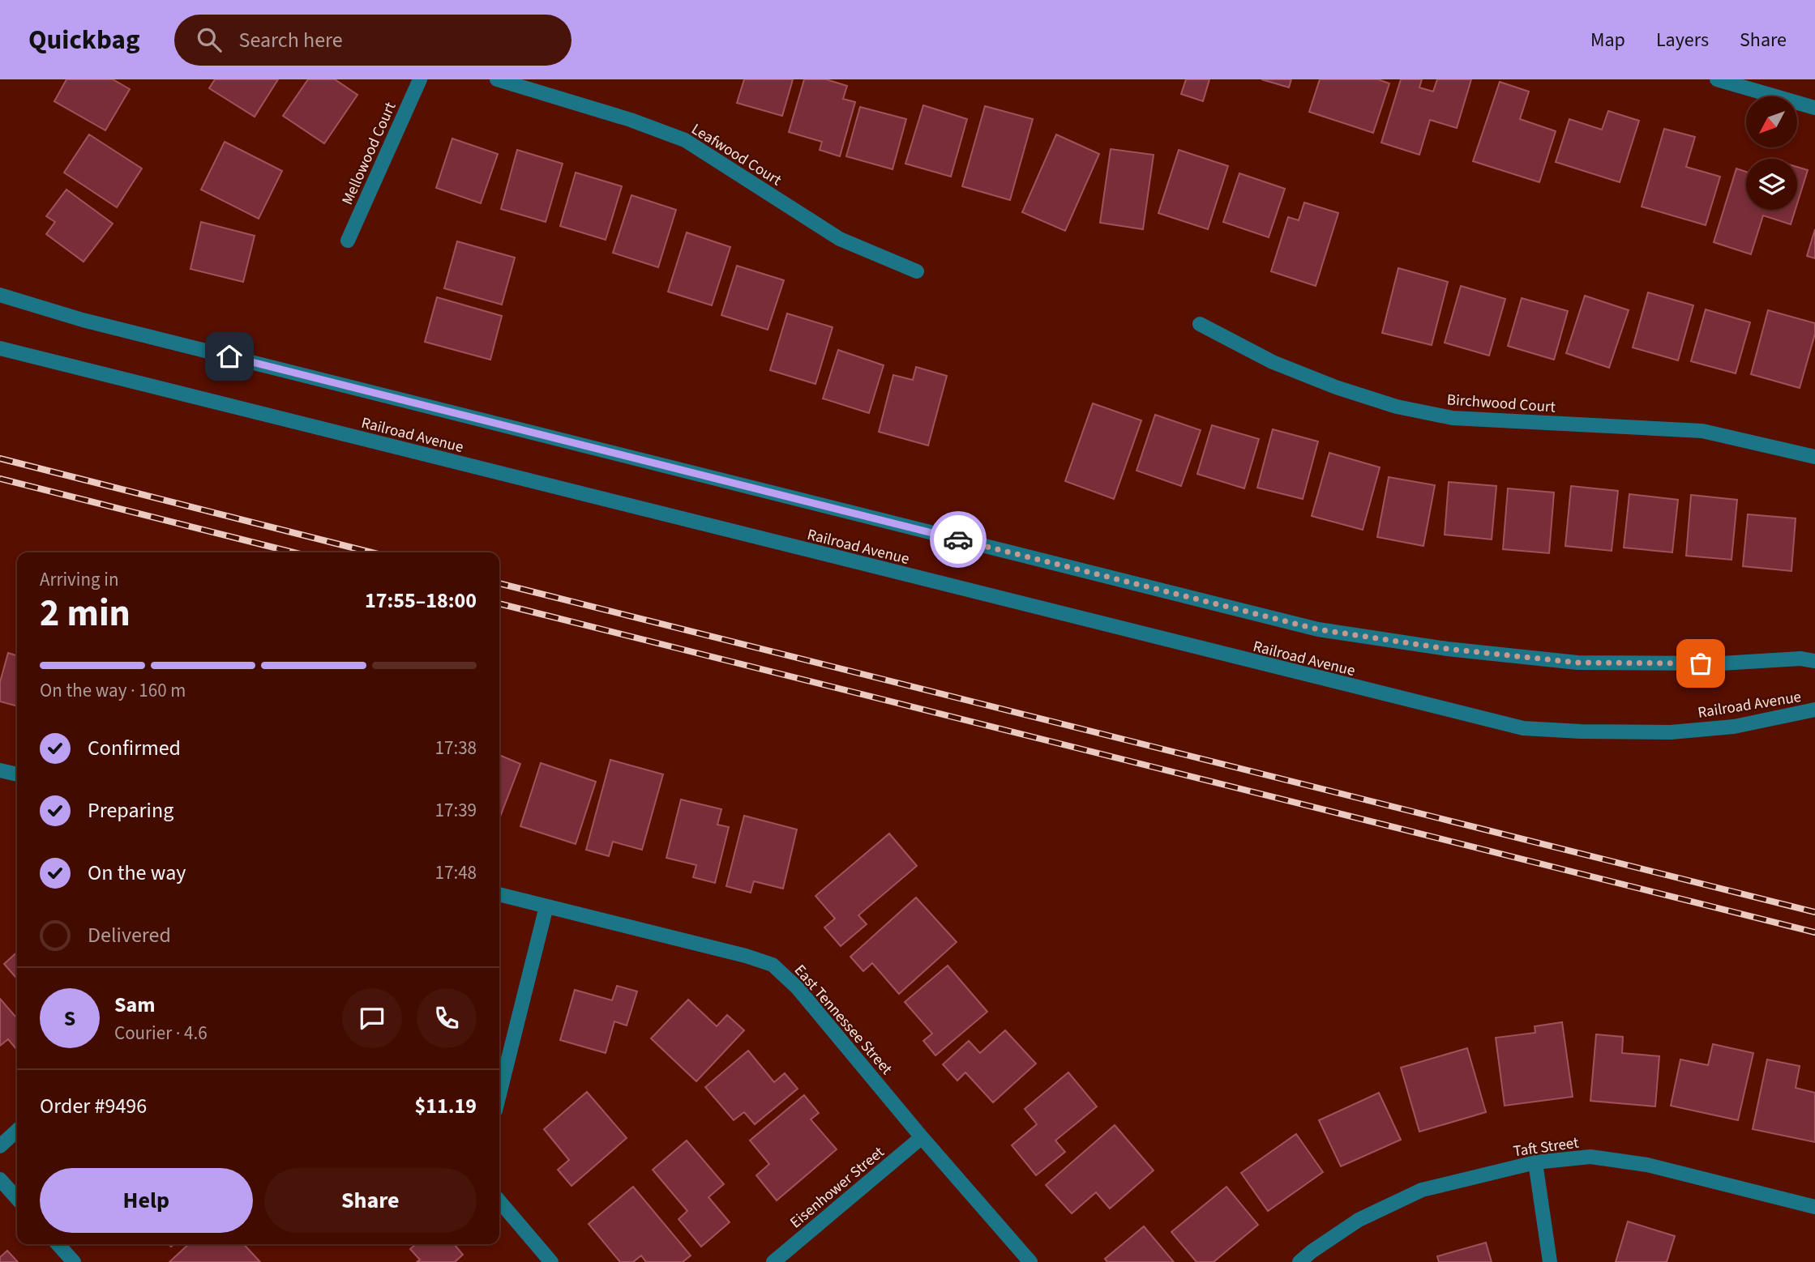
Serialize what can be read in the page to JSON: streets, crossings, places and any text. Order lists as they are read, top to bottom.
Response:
{
  "streets": {
    "street": [
      "Mellowood Court",
      "Leafwood Court",
      "Birchwood Court",
      "Railroad Avenue",
      "East Tennessee Street",
      "Taft Street",
      "Eisenhower Street"
    ]
  },
  "crossings": [
    ["East Tennessee Street", "Eisenhower Street"]
  ],
  "north": "bottom left",
  "page": {
    "header": "Quickbag",
    "search": "Search here",
    "nav": ["Map", "Layers", "Share"],
    "heading": ["2 min", "Arriving in", "17:55–18:00"],
    "panel": [
      "Sam",
      "Courier · 4.6",
      "Order #9496",
      "$11.19"
    ],
    "bar": "On the way · 160 m",
    "list": [
      ["Confirmed", "17:38"],
      ["Preparing", "17:39"],
      ["On the way", "17:48"],
      "Delivered"
    ],
    "round": "S",
    "buttons": ["Help", "Share"]
  }
}
